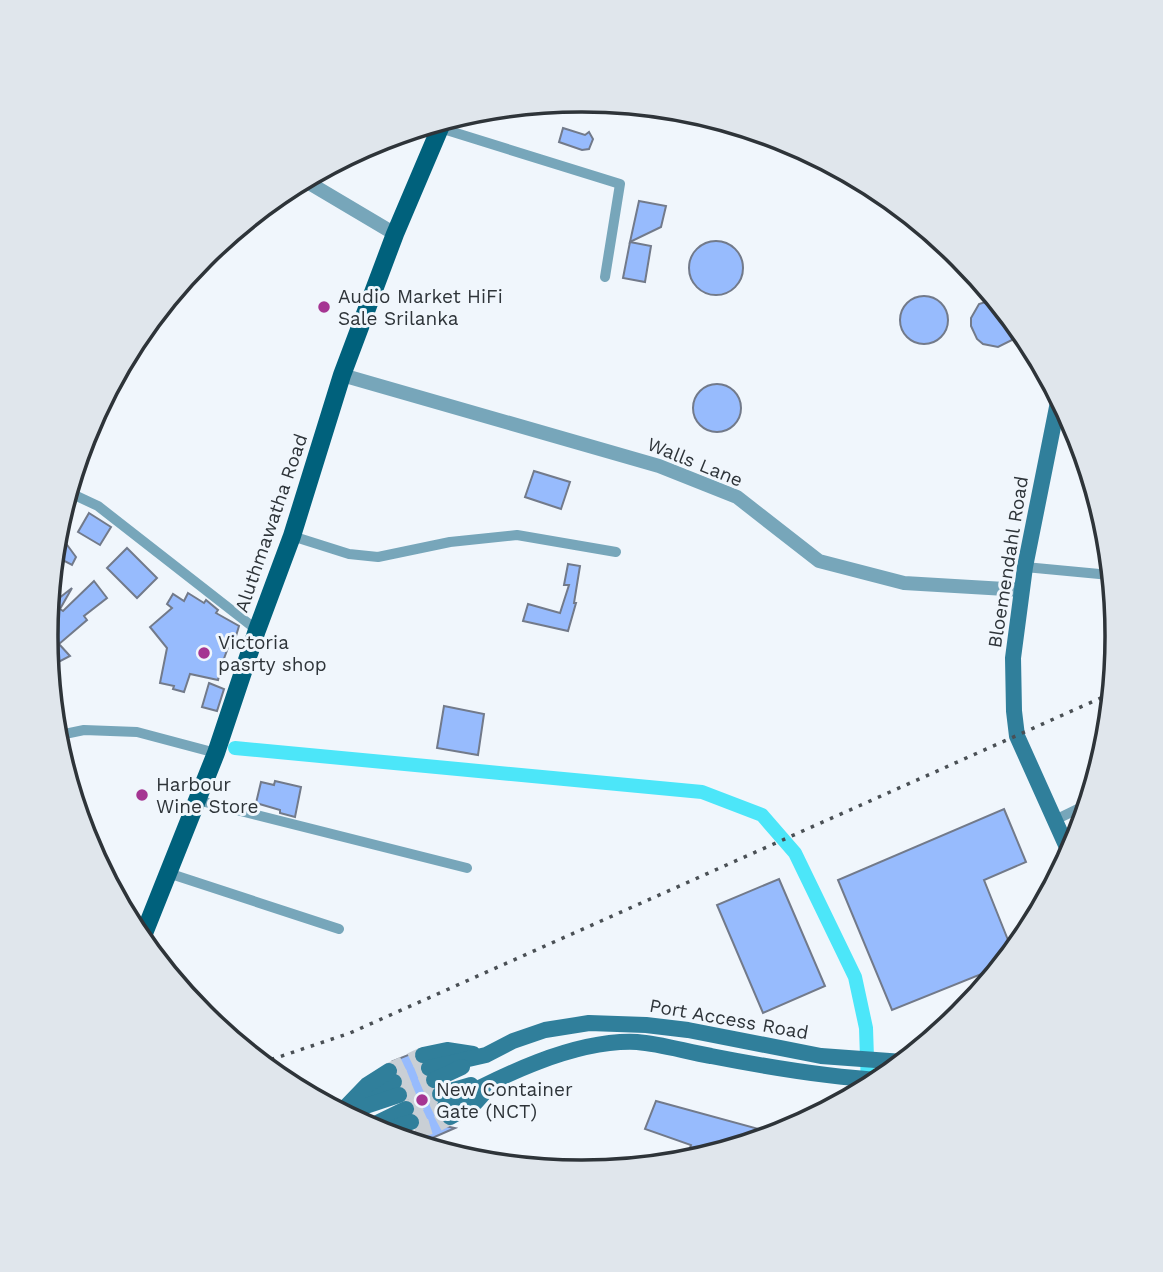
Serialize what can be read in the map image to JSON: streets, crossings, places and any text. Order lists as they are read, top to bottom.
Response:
{
  "streets": {
    "main road": ["Aluthmawatha Road", "Bloemendahl Road", "Port Access Road"],
    "street": ["Walls Lane"]
  },
  "crossings": [
    ["Walls Lane", "Aluthmawatha Road"],
    ["Walls Lane", "Bloemendahl Road"]
  ],
  "places": [
    "Audio Market HiFi Sale Srilanka",
    "Victoria pasrty shop",
    "Harbour Wine Store",
    "New Container Gate (NCT)"
  ]
}
